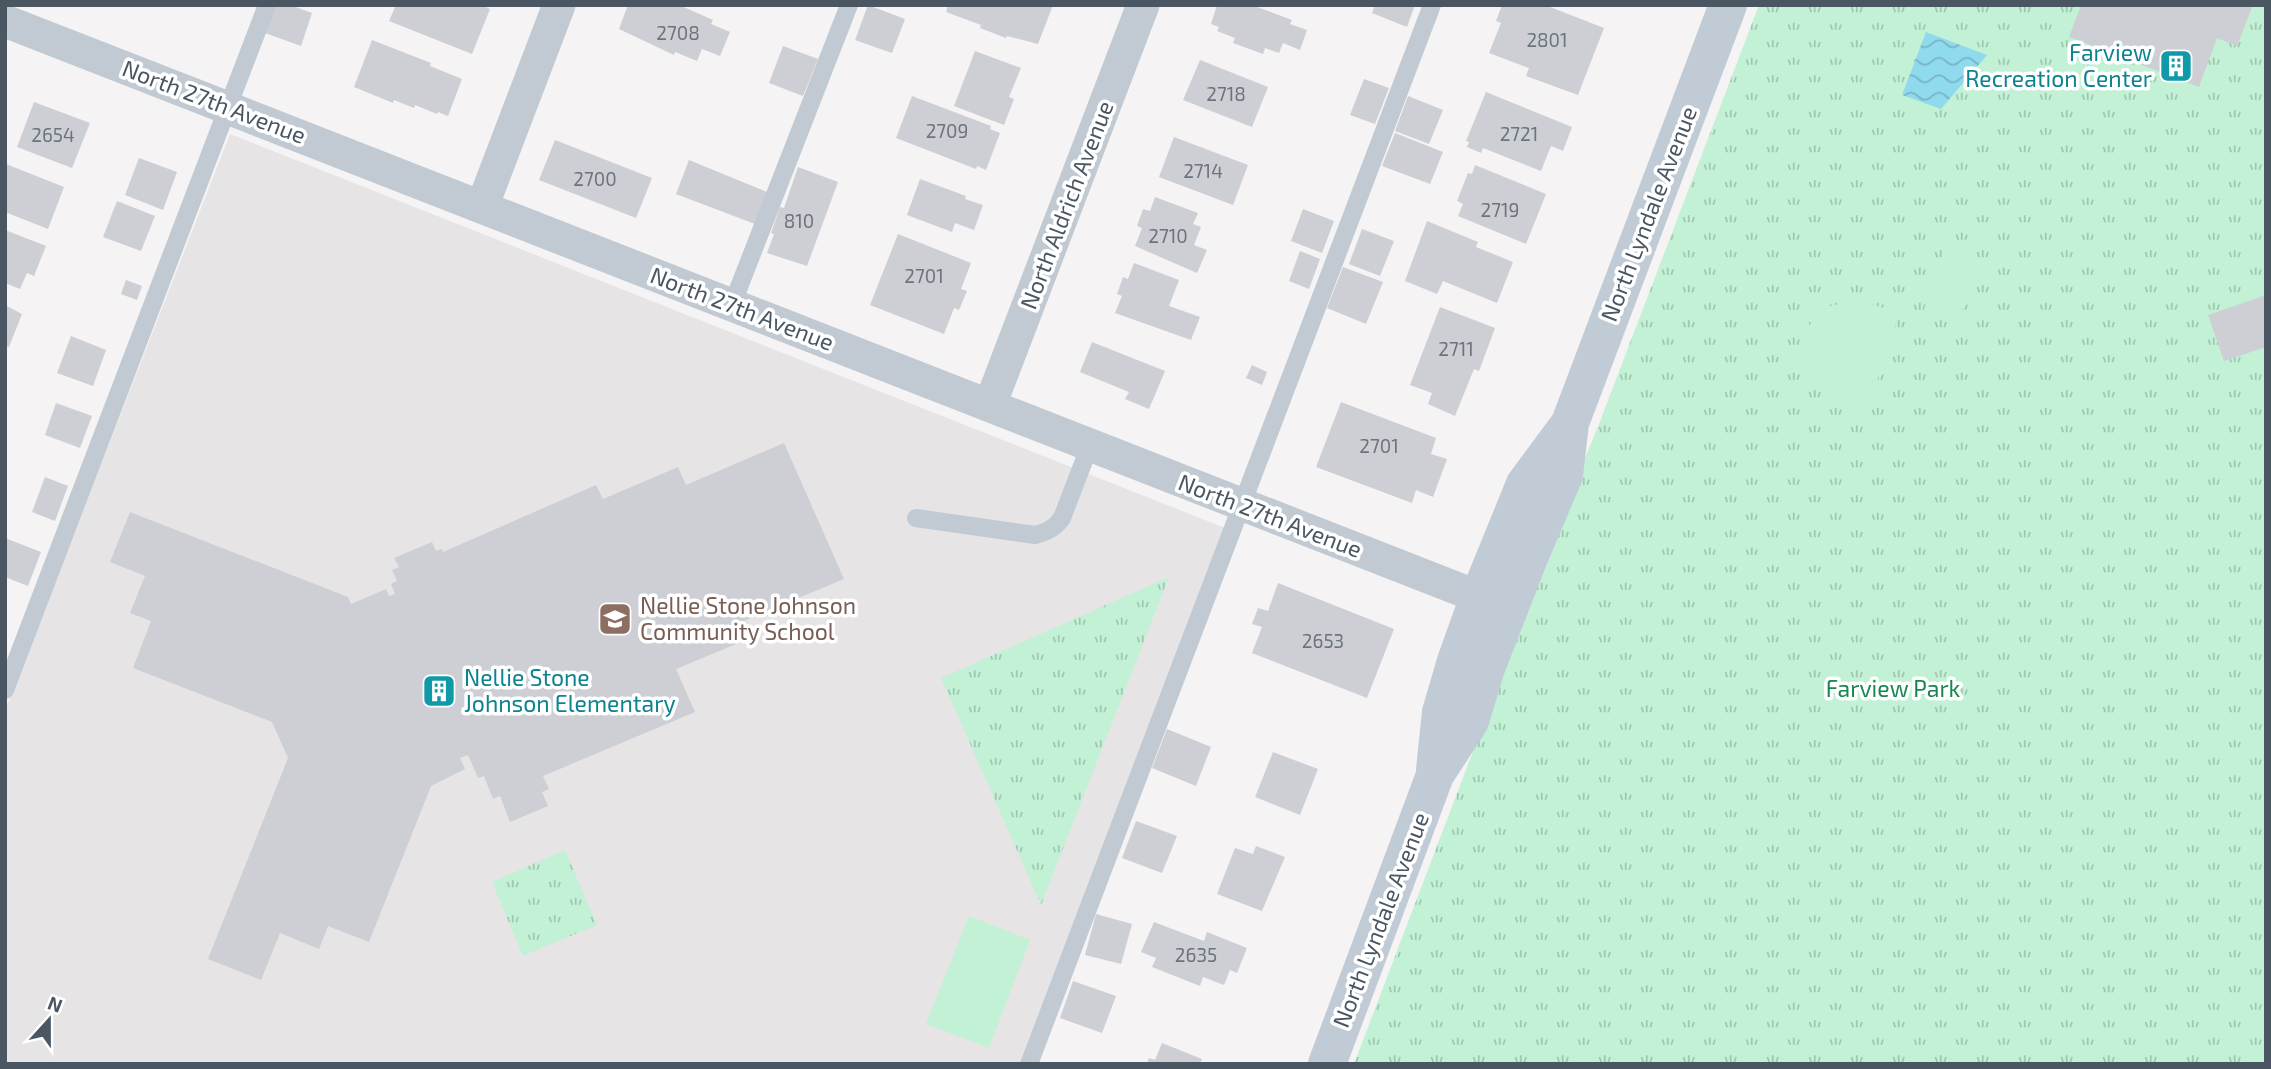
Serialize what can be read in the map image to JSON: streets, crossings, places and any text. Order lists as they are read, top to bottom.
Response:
{
  "streets": {
    "street": ["North 27th Avenue", "North Aldrich Avenue", "North Lyndale Avenue"]
  },
  "crossings": [
    ["North 27th Avenue", "North Aldrich Avenue"],
    ["North 27th Avenue", "North Lyndale Avenue"]
  ],
  "parks": ["Farview Park"],
  "places": {
    "building": ["Farview Recreation Center", "Nellie Stone Johnson Elementary"],
    "school or university": ["Nellie Stone Johnson Community School"]
  },
  "house_numbers": [
    "2708",
    "2801",
    "2718",
    "2709",
    "2721",
    "2654",
    "2714",
    "2700",
    "2719",
    "810",
    "2710",
    "2701",
    "2711",
    "2701",
    "2653",
    "2635"
  ],
  "north": "top"
}
